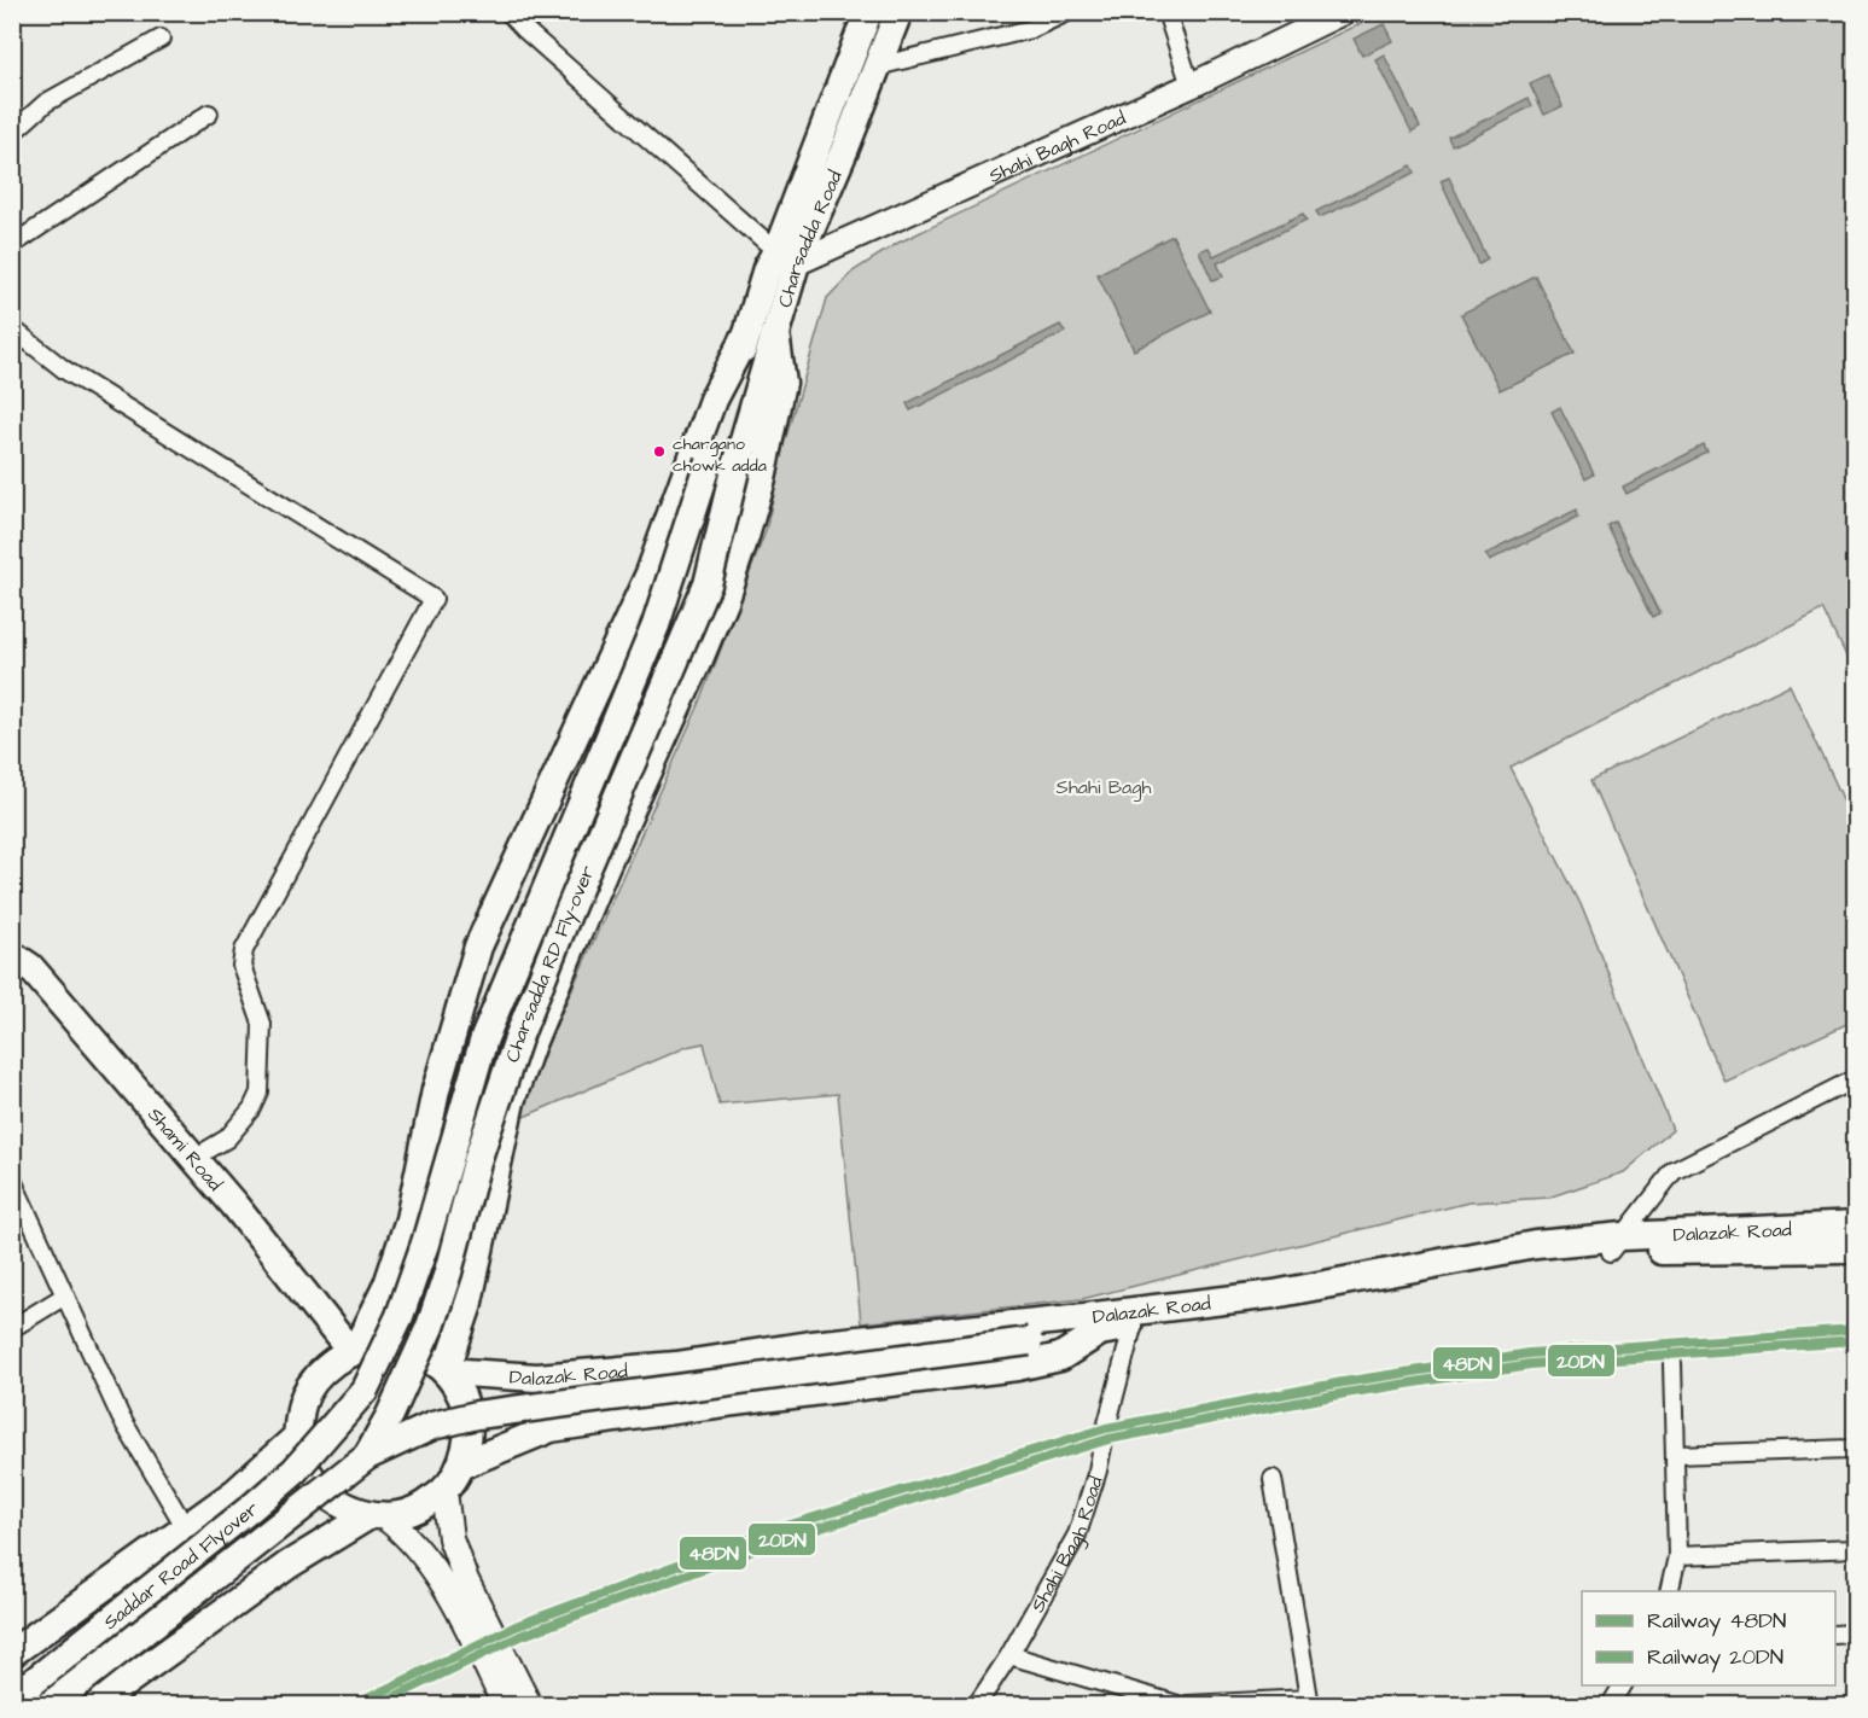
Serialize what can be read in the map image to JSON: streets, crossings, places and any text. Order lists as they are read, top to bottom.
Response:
{
  "streets": {
    "main road": [
      "Charsadda Road",
      "Charsadda RD Fly-over",
      "Shami Road",
      "Dalazak Road",
      "Saddar Road Flyover"
    ],
    "street": ["Shahi Bagh Road"]
  },
  "crossings": [
    ["Shahi Bagh Road", "Charsadda Road"],
    ["Shahi Bagh Road", "Dalazak Road"],
    ["Charsadda Road", "Charsadda RD Fly-over"],
    ["Charsadda RD Fly-over", "Saddar Road Flyover"],
    ["Shami Road", "Dalazak Road"]
  ],
  "parks": ["Shahi Bagh"],
  "places": ["chargano chowk adda"],
  "lines": ["rail line 48DN", "rail line 20DN"],
  "legend": ["Railway 48DN", "Railway 20DN"]
}
